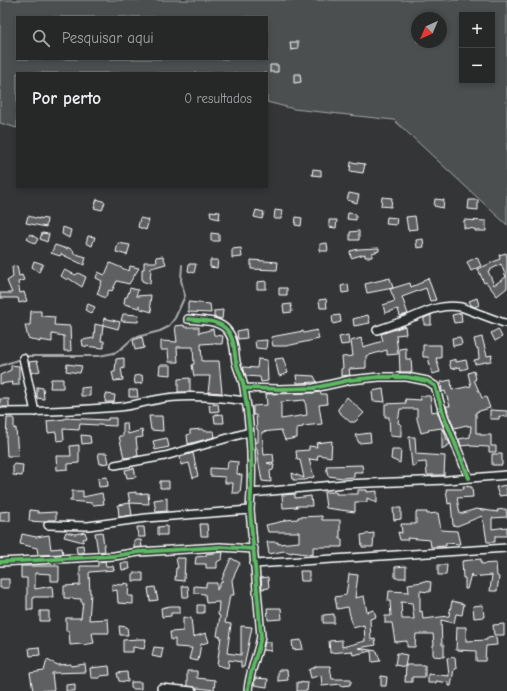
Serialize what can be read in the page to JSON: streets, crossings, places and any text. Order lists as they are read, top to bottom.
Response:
{
  "north": "bottom left",
  "page": {
    "map_buttons": ["+", "−"],
    "search": "Pesquisar aqui",
    "heading": ["Por perto", "0 resultados"]
  }
}
